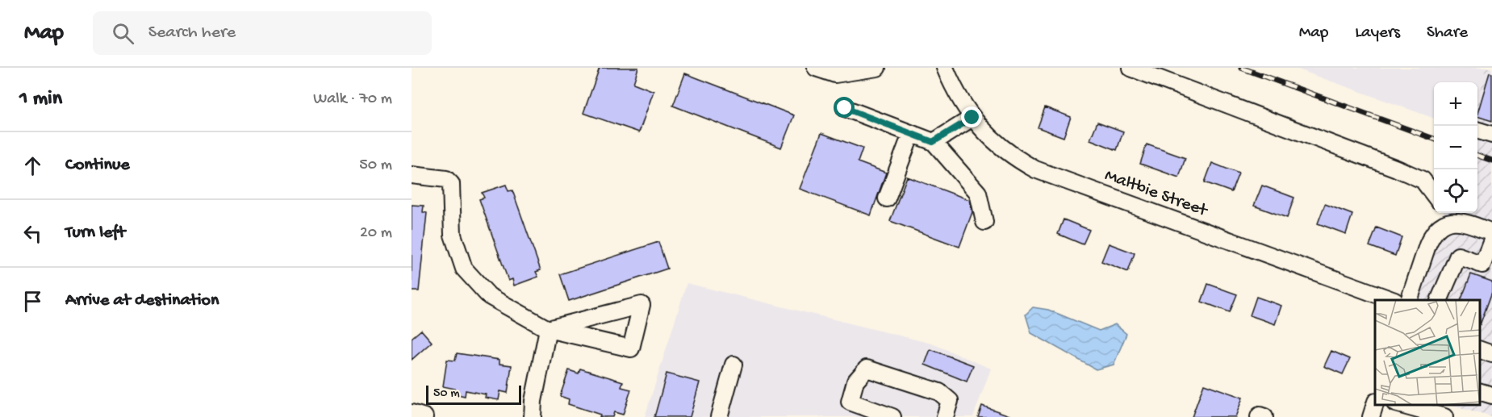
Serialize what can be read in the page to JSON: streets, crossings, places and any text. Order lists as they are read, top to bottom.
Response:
{
  "streets": {
    "street": ["Maltbie Street"]
  },
  "scale_bar": "50 m",
  "page": {
    "header": "Map",
    "search": "Search here",
    "nav": ["Map", "Layers", "Share"],
    "heading": ["1 min", "Walk · 70 m"],
    "map_buttons": ["+", "−"],
    "list": [
      ["Continue", "50 m"],
      ["Turn left", "20 m"],
      "Arrive at destination"
    ],
    "scale": "50 m"
  }
}
